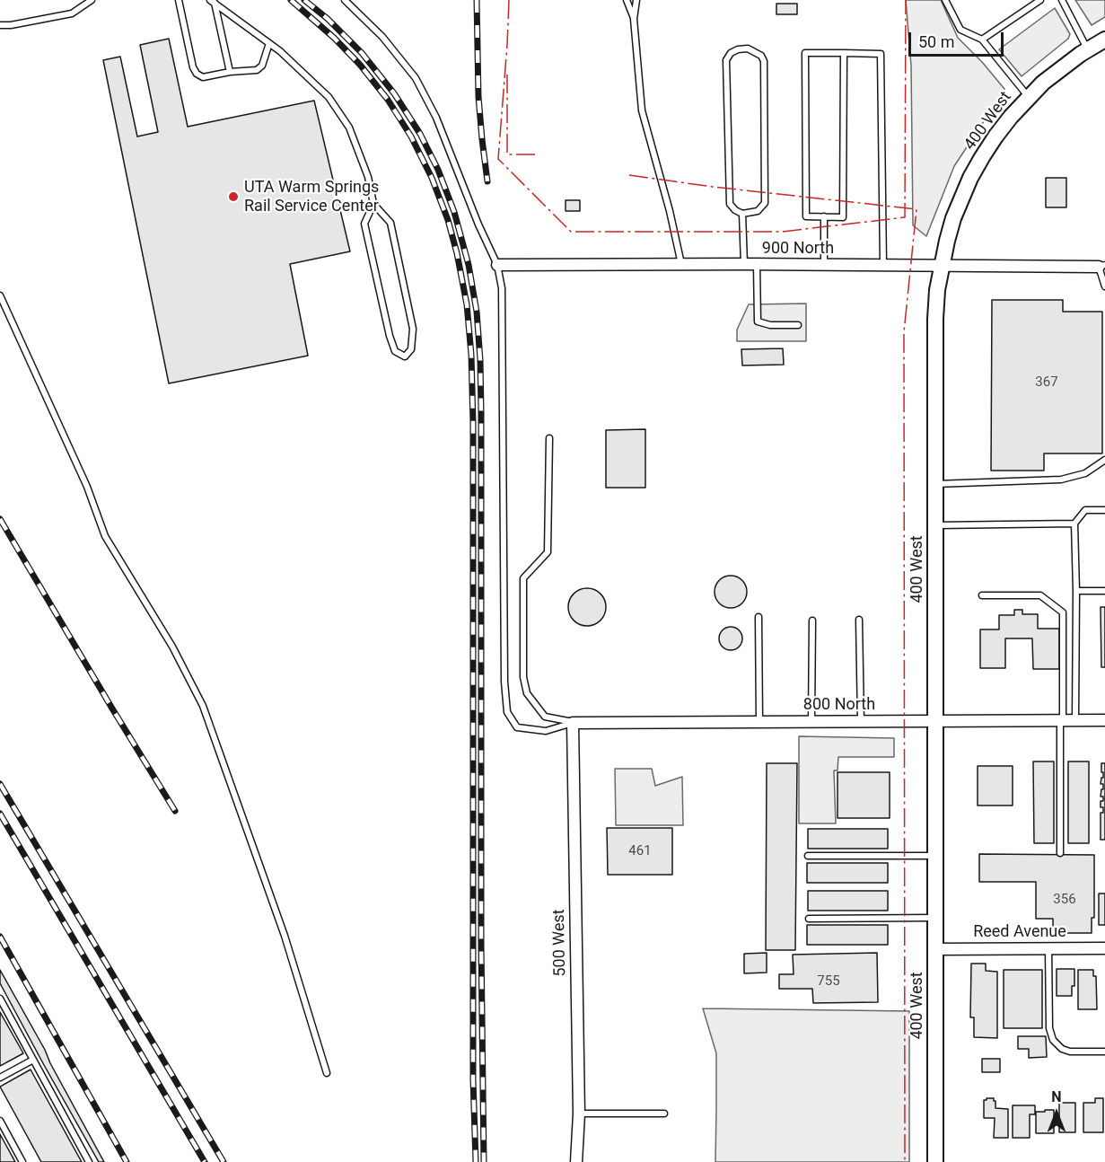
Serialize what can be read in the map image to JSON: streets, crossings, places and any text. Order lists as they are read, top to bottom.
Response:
{
  "streets": {
    "street": [
      "400 West",
      "900 North",
      "800 North",
      "Reed Avenue",
      "500 West"
    ]
  },
  "crossings": [
    ["400 West", "900 North"],
    ["400 West", "800 North"],
    ["400 West", "Reed Avenue"],
    ["800 North", "500 West"]
  ],
  "places": ["UTA Warm Springs Rail Service Center"],
  "house_numbers": [
    "367",
    "461",
    "356",
    "755"
  ],
  "scale_bar": "50 m",
  "north": "top"
}
